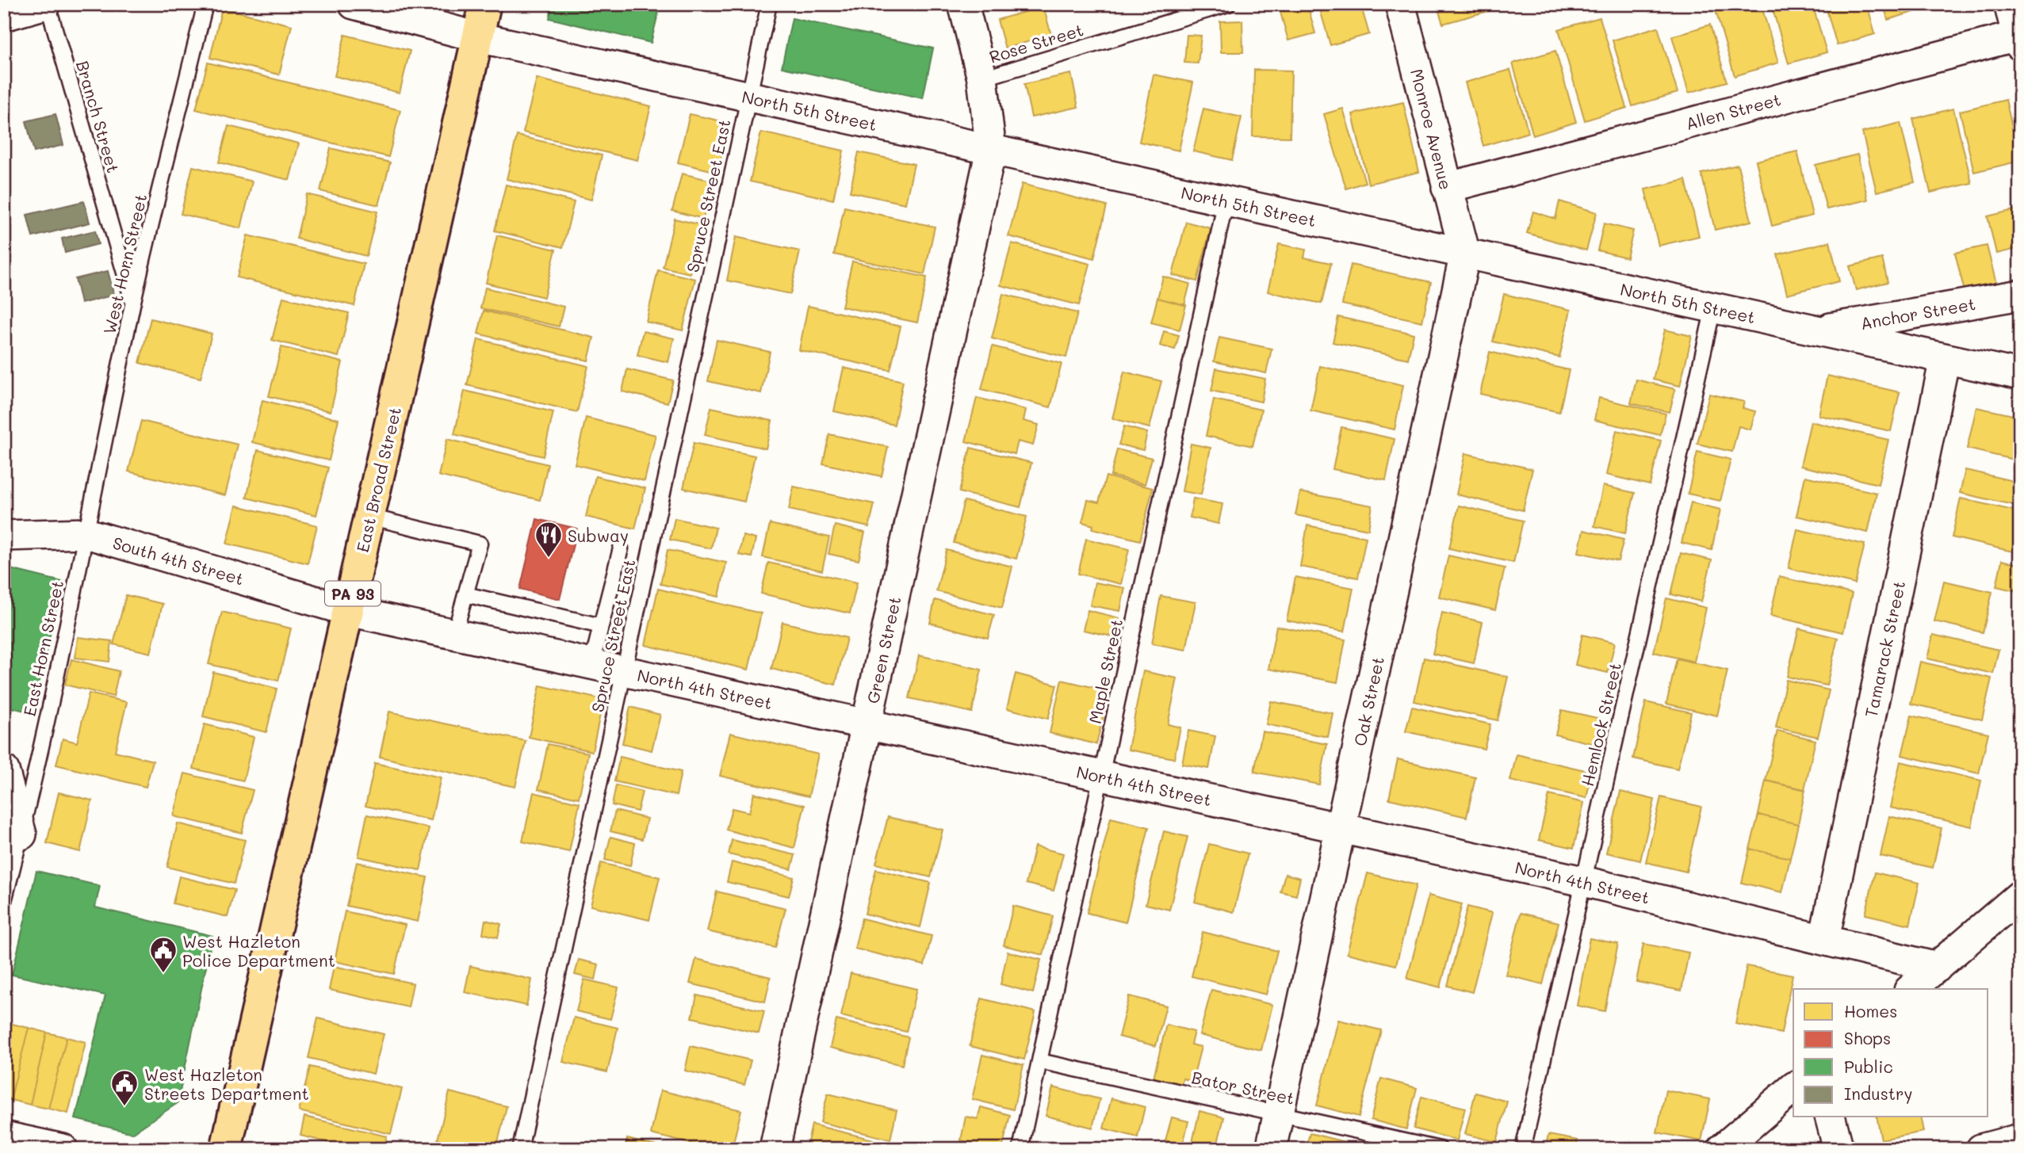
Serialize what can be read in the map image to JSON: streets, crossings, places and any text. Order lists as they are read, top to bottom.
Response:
{
  "streets": {
    "highway": ["East Broad Street", "PA 93"],
    "street": [
      "North 5th Street",
      "Allen Street",
      "Monroe Avenue",
      "Anchor Street",
      "South 4th Street",
      "Tamarack Street",
      "Green Street",
      "North 4th Street",
      "Oak Street"
    ],
    "lane": [
      "Rose Street",
      "Branch Street",
      "Spruce Street East",
      "West Horn Street",
      "East Horn Street",
      "Maple Street",
      "Hemlock Street",
      "Bator Street"
    ]
  },
  "crossings": [
    ["Rose Street", "Green Street"],
    ["North 5th Street", "Monroe Avenue"],
    ["North 5th Street", "Spruce Street East"],
    ["North 5th Street", "Anchor Street"],
    ["North 5th Street", "East Broad Street"],
    ["North 5th Street", "PA 93"],
    ["North 5th Street", "Tamarack Street"],
    ["North 5th Street", "Green Street"],
    ["North 5th Street", "Maple Street"],
    ["North 5th Street", "Oak Street"],
    ["North 5th Street", "Hemlock Street"],
    ["Allen Street", "Monroe Avenue"],
    ["Branch Street", "West Horn Street"],
    ["Monroe Avenue", "Oak Street"],
    ["Spruce Street East", "North 4th Street"],
    ["West Horn Street", "South 4th Street"],
    ["West Horn Street", "East Horn Street"],
    ["East Broad Street", "South 4th Street"],
    ["East Broad Street", "PA 93"],
    ["East Broad Street", "North 4th Street"],
    ["South 4th Street", "East Horn Street"],
    ["South 4th Street", "North 4th Street"],
    ["Tamarack Street", "North 4th Street"],
    ["Green Street", "North 4th Street"],
    ["Maple Street", "North 4th Street"],
    ["Maple Street", "Bator Street"],
    ["North 4th Street", "Oak Street"],
    ["North 4th Street", "Hemlock Street"],
    ["Oak Street", "Bator Street"]
  ],
  "places": {
    "restaurant": ["Subway"],
    "public building": ["West Hazleton Police Department", "West Hazleton Streets Department"]
  },
  "legend": [
    "Homes",
    "Shops",
    "Public",
    "Industry"
  ]
}
